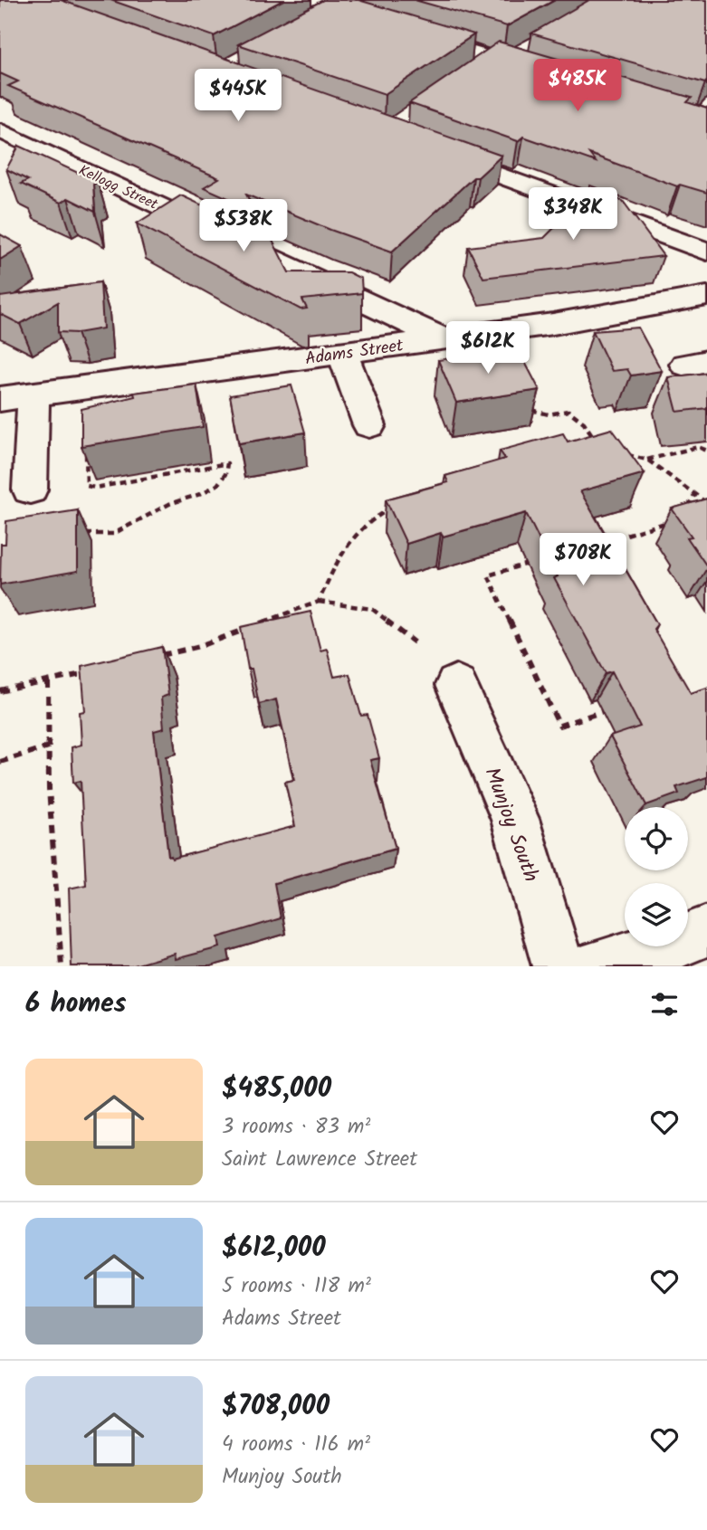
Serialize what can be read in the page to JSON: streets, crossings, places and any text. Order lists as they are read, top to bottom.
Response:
{
  "streets": {
    "street": ["Kellogg Street", "Adams Street", "Munjoy South"]
  },
  "crossings": [
    ["Kellogg Street", "Adams Street"]
  ],
  "page": {
    "price": [
      "$485K",
      "$445K",
      "$348K",
      "$538K",
      "$612K",
      "$708K"
    ],
    "heading": "6 homes",
    "list": [
      {
        "name": "$485,000",
        "note": "3 rooms · 83 m² · Saint Lawrence Street"
      },
      {
        "name": "$612,000",
        "note": "5 rooms · 118 m² · Adams Street"
      },
      {
        "name": "$708,000",
        "note": "4 rooms · 116 m² · Munjoy South"
      }
    ]
  }
}
